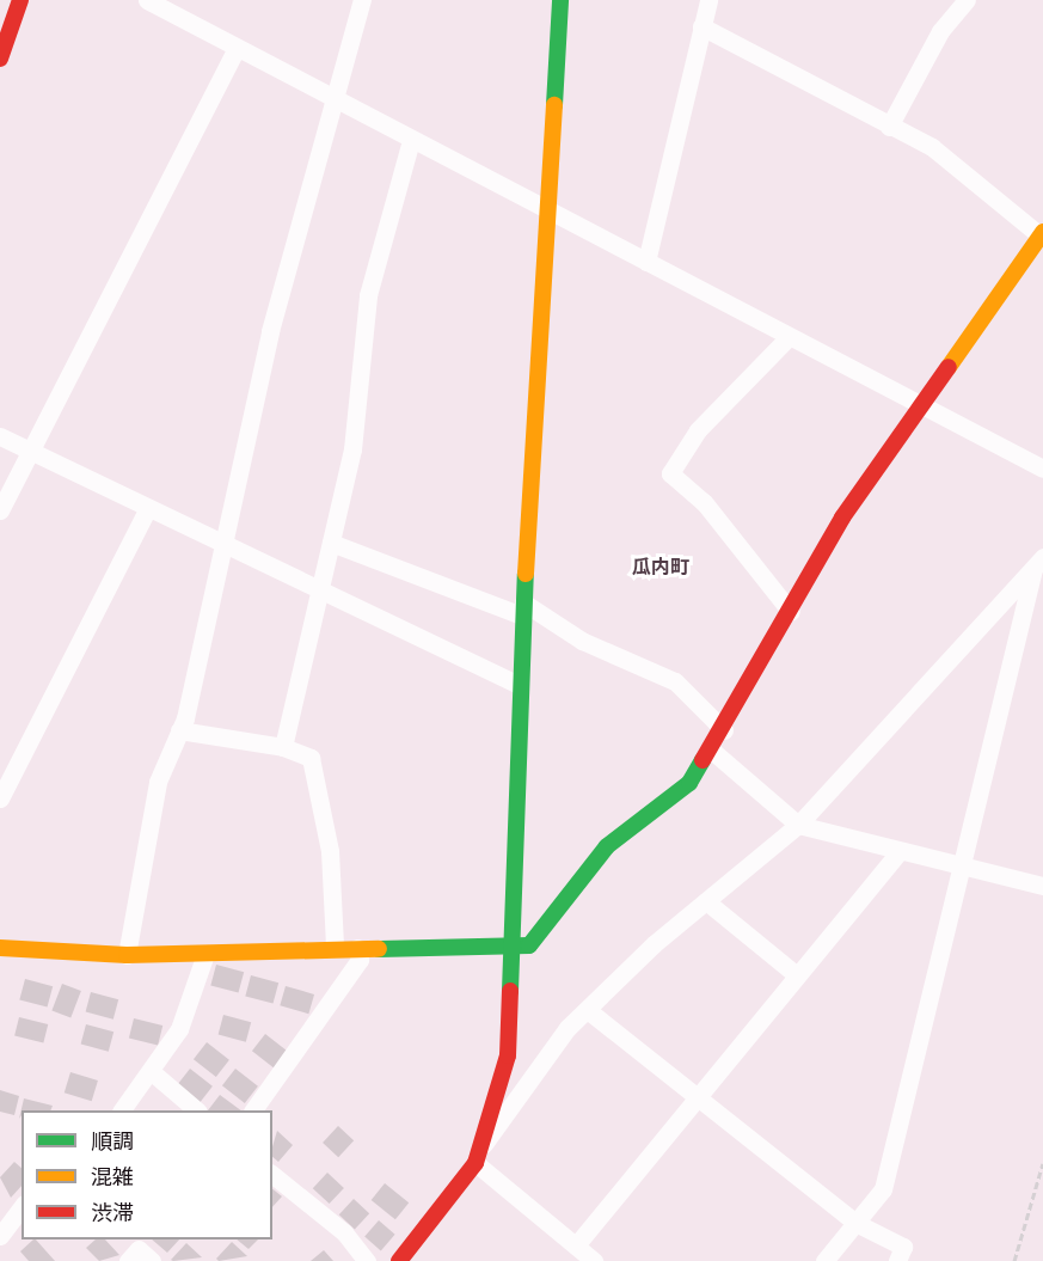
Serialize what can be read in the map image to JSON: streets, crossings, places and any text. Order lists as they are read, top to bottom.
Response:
{
  "districts": ["瓜内町"],
  "legend": ["順調", "混雑", "渋滞"]
}
